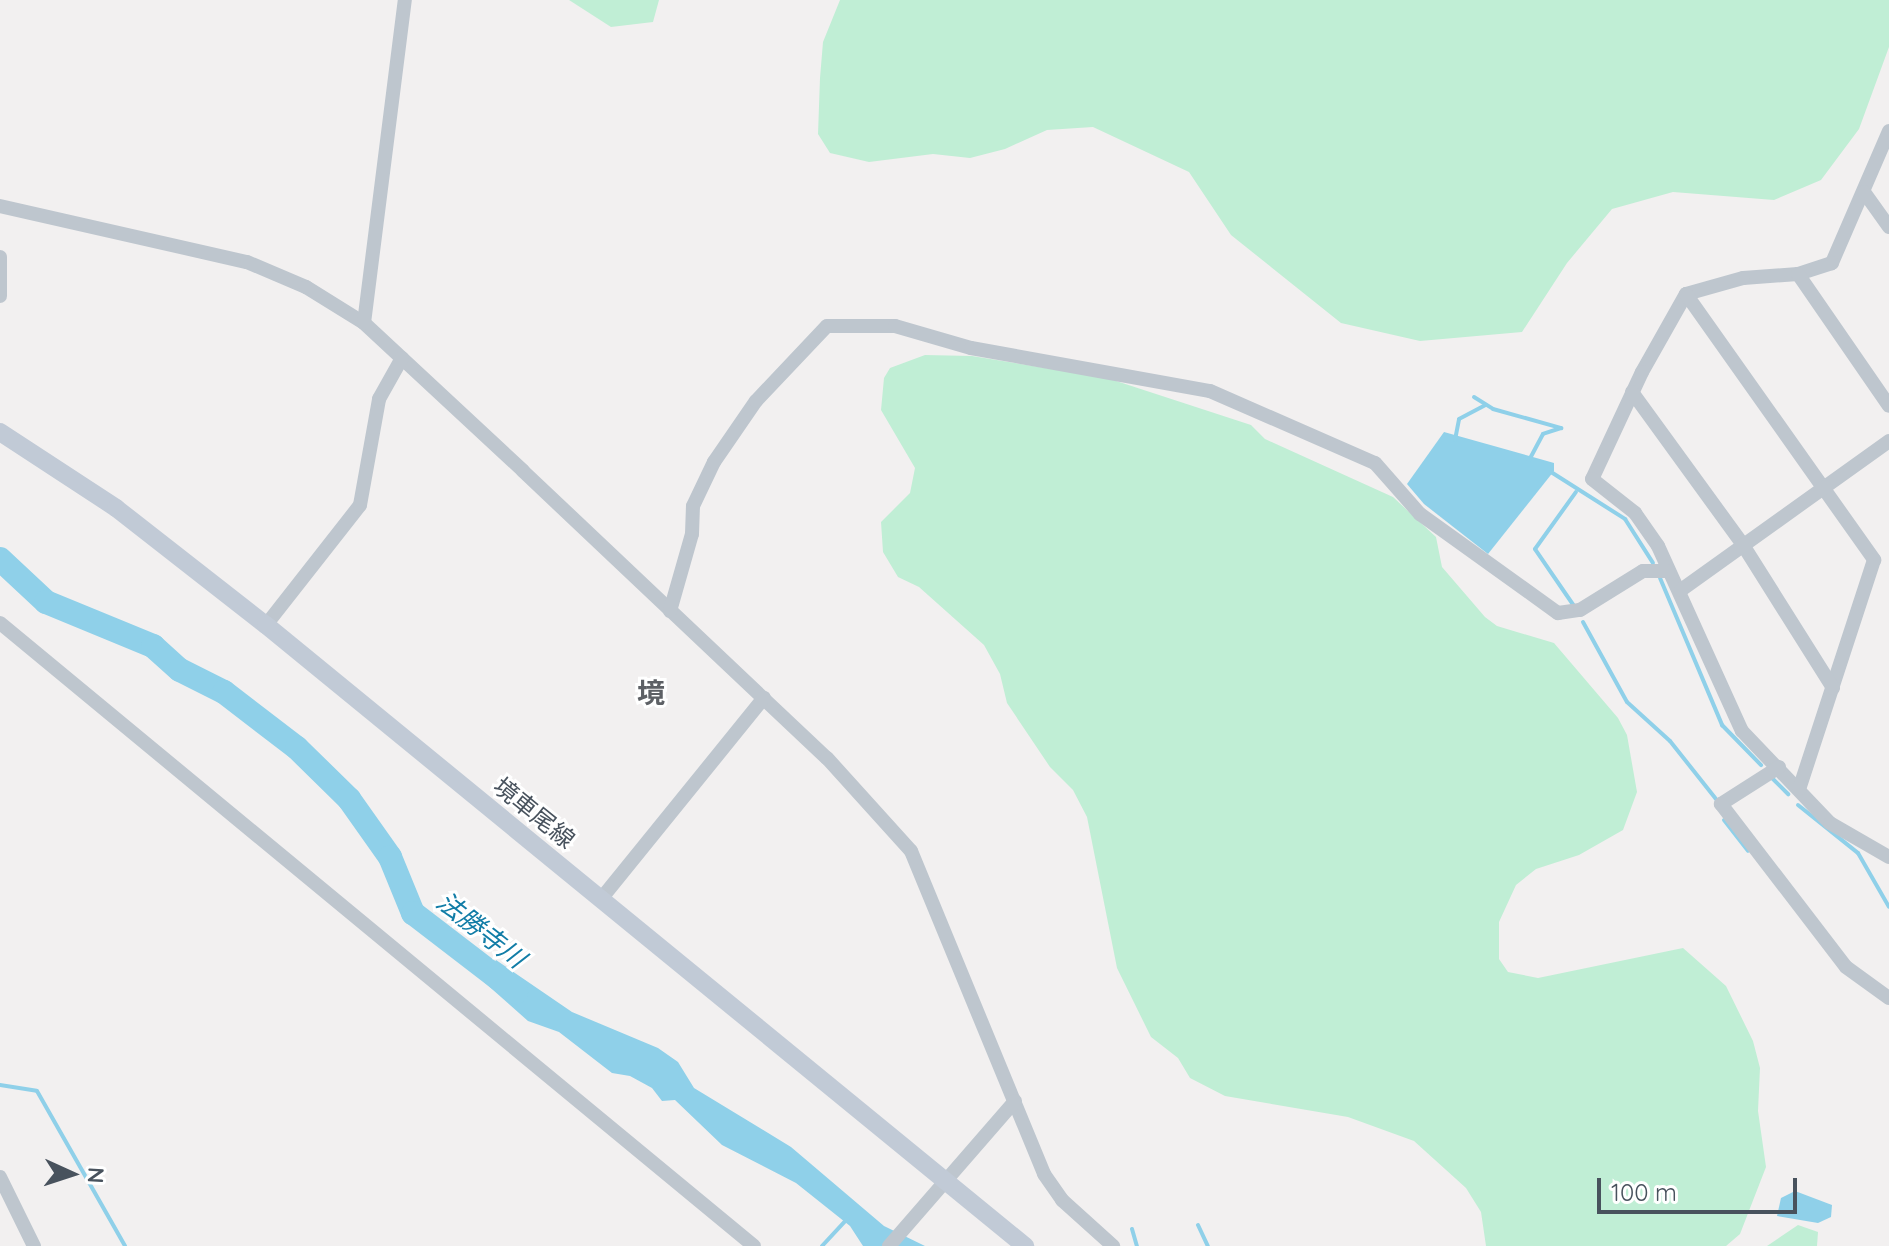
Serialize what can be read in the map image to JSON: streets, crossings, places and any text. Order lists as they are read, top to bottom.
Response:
{
  "streets": {
    "main road": ["境車尾線"]
  },
  "districts": ["境"],
  "water": ["法勝寺川"],
  "scale_bar": "100 m",
  "north": "right"
}
